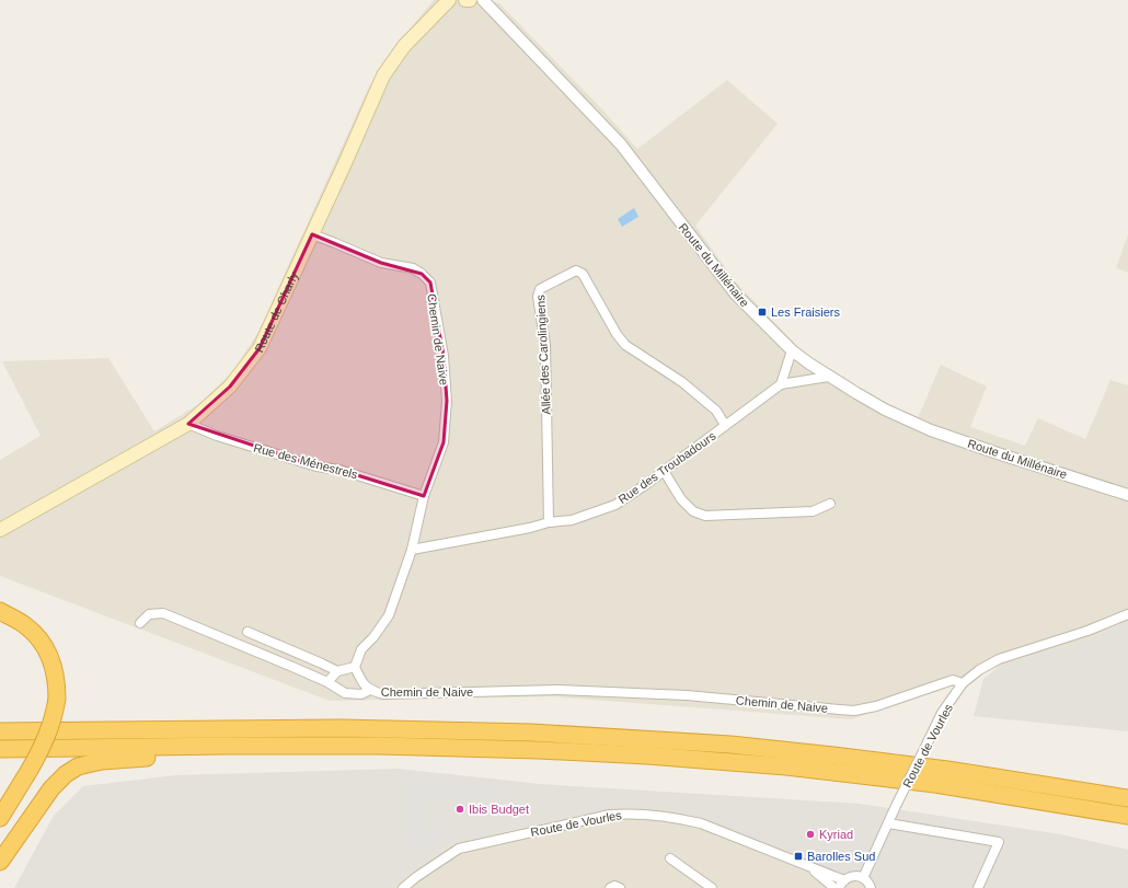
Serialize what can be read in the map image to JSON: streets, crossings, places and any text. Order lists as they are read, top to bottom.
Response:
{
  "streets": {
    "main road": ["Route de Charly"],
    "street": [
      "Route du Millénaire",
      "Chemin de Naive",
      "Allée des Carolingiens",
      "Rue des Ménestrels",
      "Rue des Troubadours",
      "Route de Vourles"
    ]
  },
  "crossings": [
    ["Route du Millénaire", "Rue des Troubadours"],
    ["Route de Charly", "Chemin de Naive"],
    ["Route de Charly", "Rue des Ménestrels"],
    ["Chemin de Naive", "Rue des Ménestrels"],
    ["Chemin de Naive", "Rue des Troubadours"],
    ["Chemin de Naive", "Route de Vourles"],
    ["Allée des Carolingiens", "Rue des Troubadours"]
  ],
  "places": {
    "transit": ["Les Fraisiers", "Barolles Sud"],
    "other": ["Ibis Budget", "Kyriad"]
  }
}
